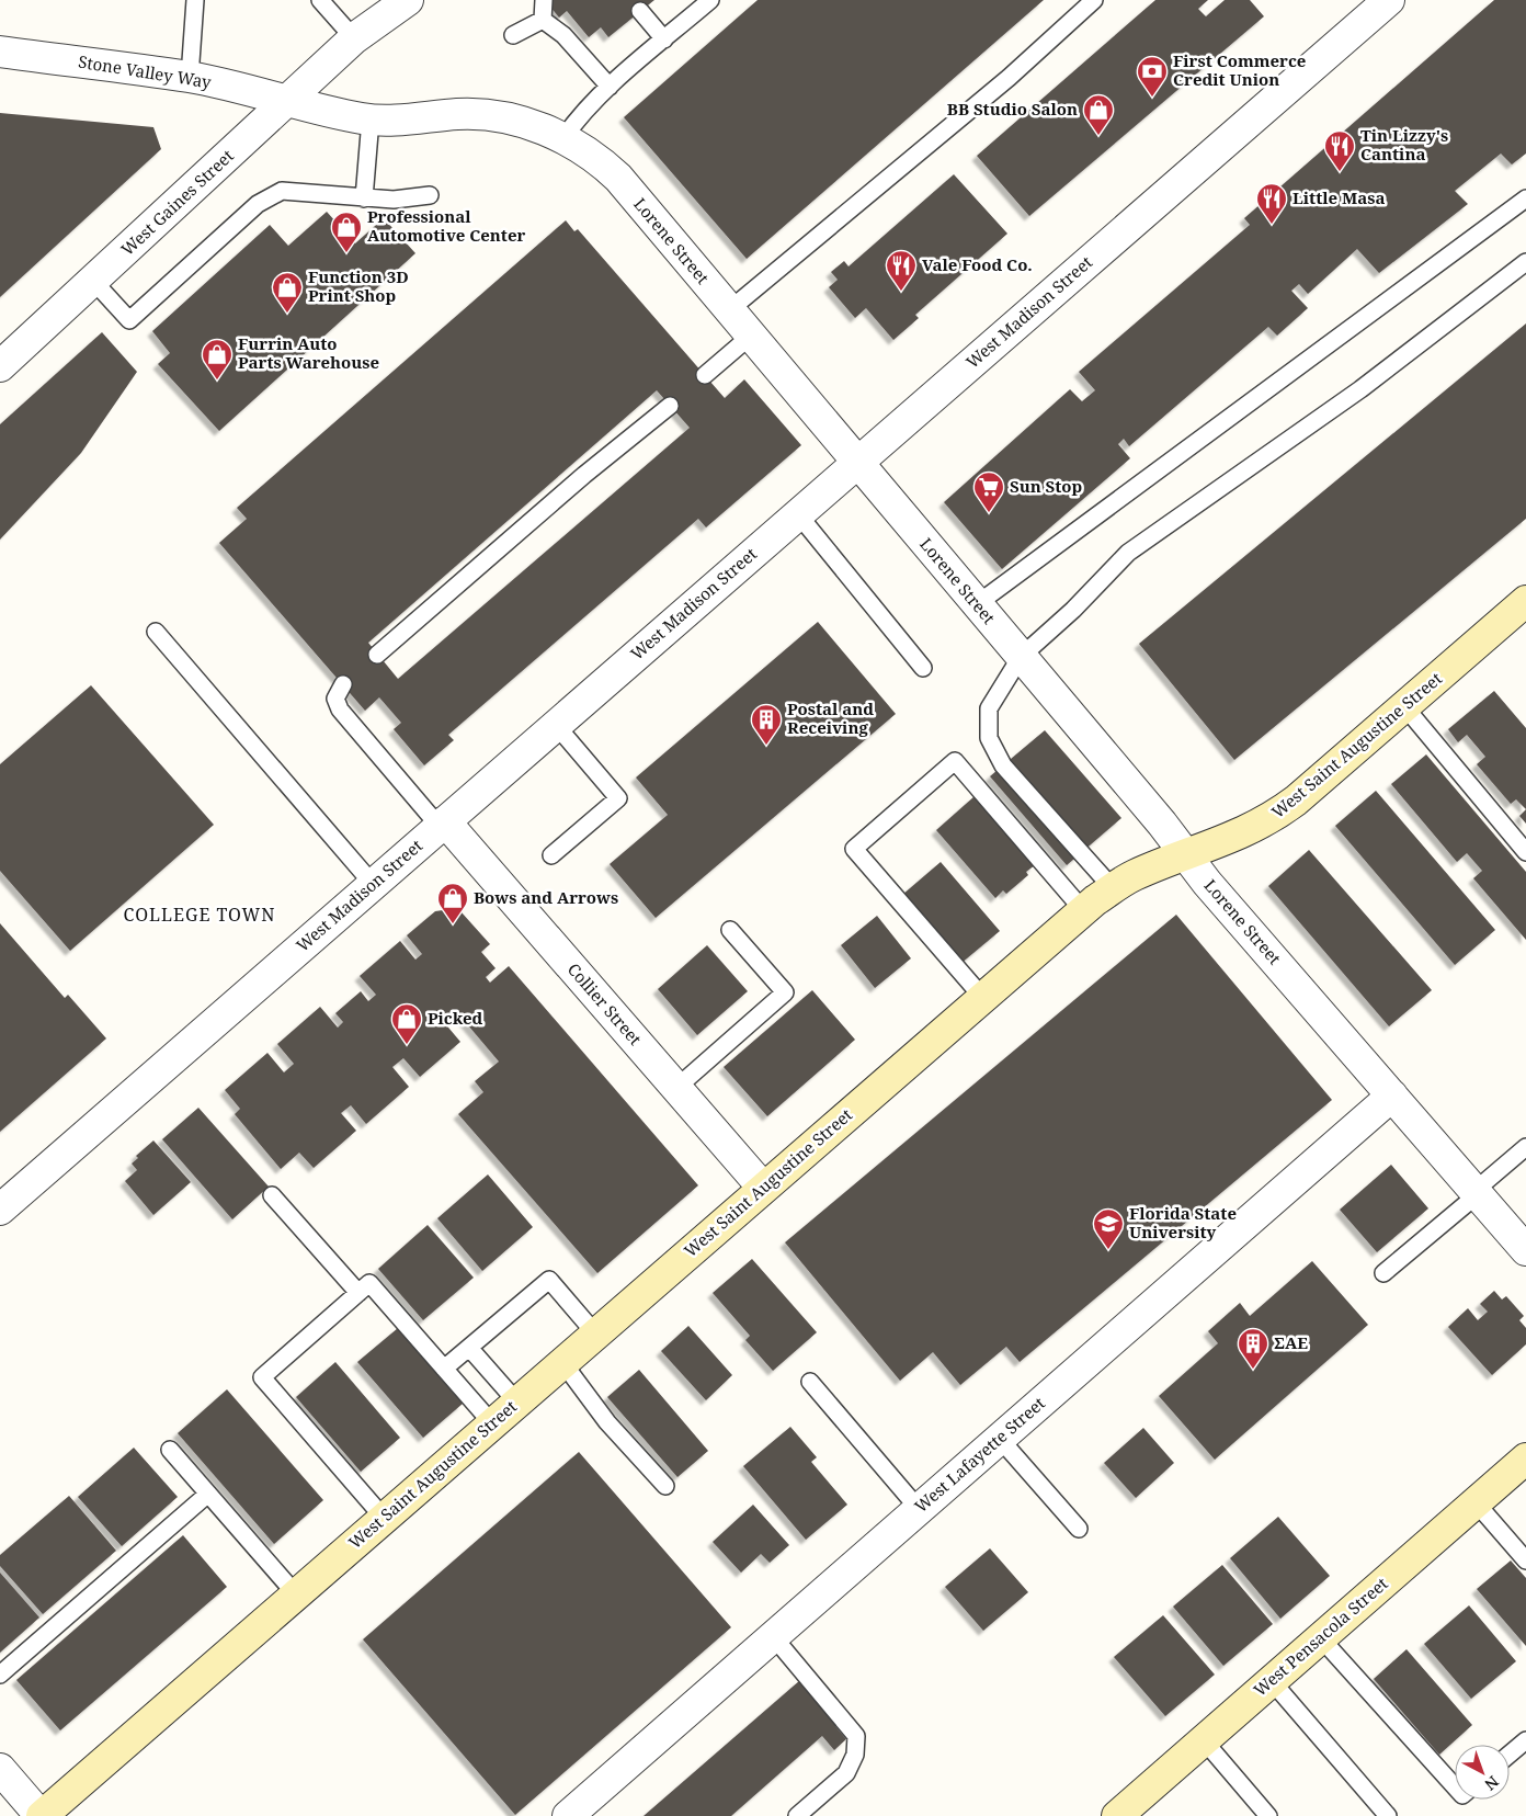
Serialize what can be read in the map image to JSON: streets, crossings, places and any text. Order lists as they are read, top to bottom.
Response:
{
  "streets": {
    "main road": ["West Saint Augustine Street", "West Pensacola Street"],
    "street": [
      "Stone Valley Way",
      "West Gaines Street",
      "Lorene Street",
      "West Madison Street",
      "Collier Street",
      "West Lafayette Street"
    ]
  },
  "crossings": [
    ["Stone Valley Way", "West Gaines Street"],
    ["Stone Valley Way", "Lorene Street"],
    ["West Gaines Street", "Lorene Street"],
    ["Lorene Street", "West Madison Street"],
    ["Lorene Street", "West Saint Augustine Street"],
    ["Lorene Street", "West Lafayette Street"],
    ["West Madison Street", "Collier Street"],
    ["West Saint Augustine Street", "Collier Street"]
  ],
  "districts": ["COLLEGE TOWN"],
  "places": {
    "bank": ["First Commerce Credit Union"],
    "shop": [
      "BB Studio Salon",
      "Professional Automotive Center",
      "Function 3D Print Shop",
      "Furrin Auto Parts Warehouse",
      "Bows and Arrows",
      "Picked"
    ],
    "restaurant": ["Tin Lizzy's Cantina", "Little Masa", "Vale Food Co."],
    "supermarket": ["Sun Stop"],
    "building": ["Postal and Receiving", "ΣΑΕ"],
    "school or university": ["Florida State University"]
  },
  "north": "bottom right"
}
